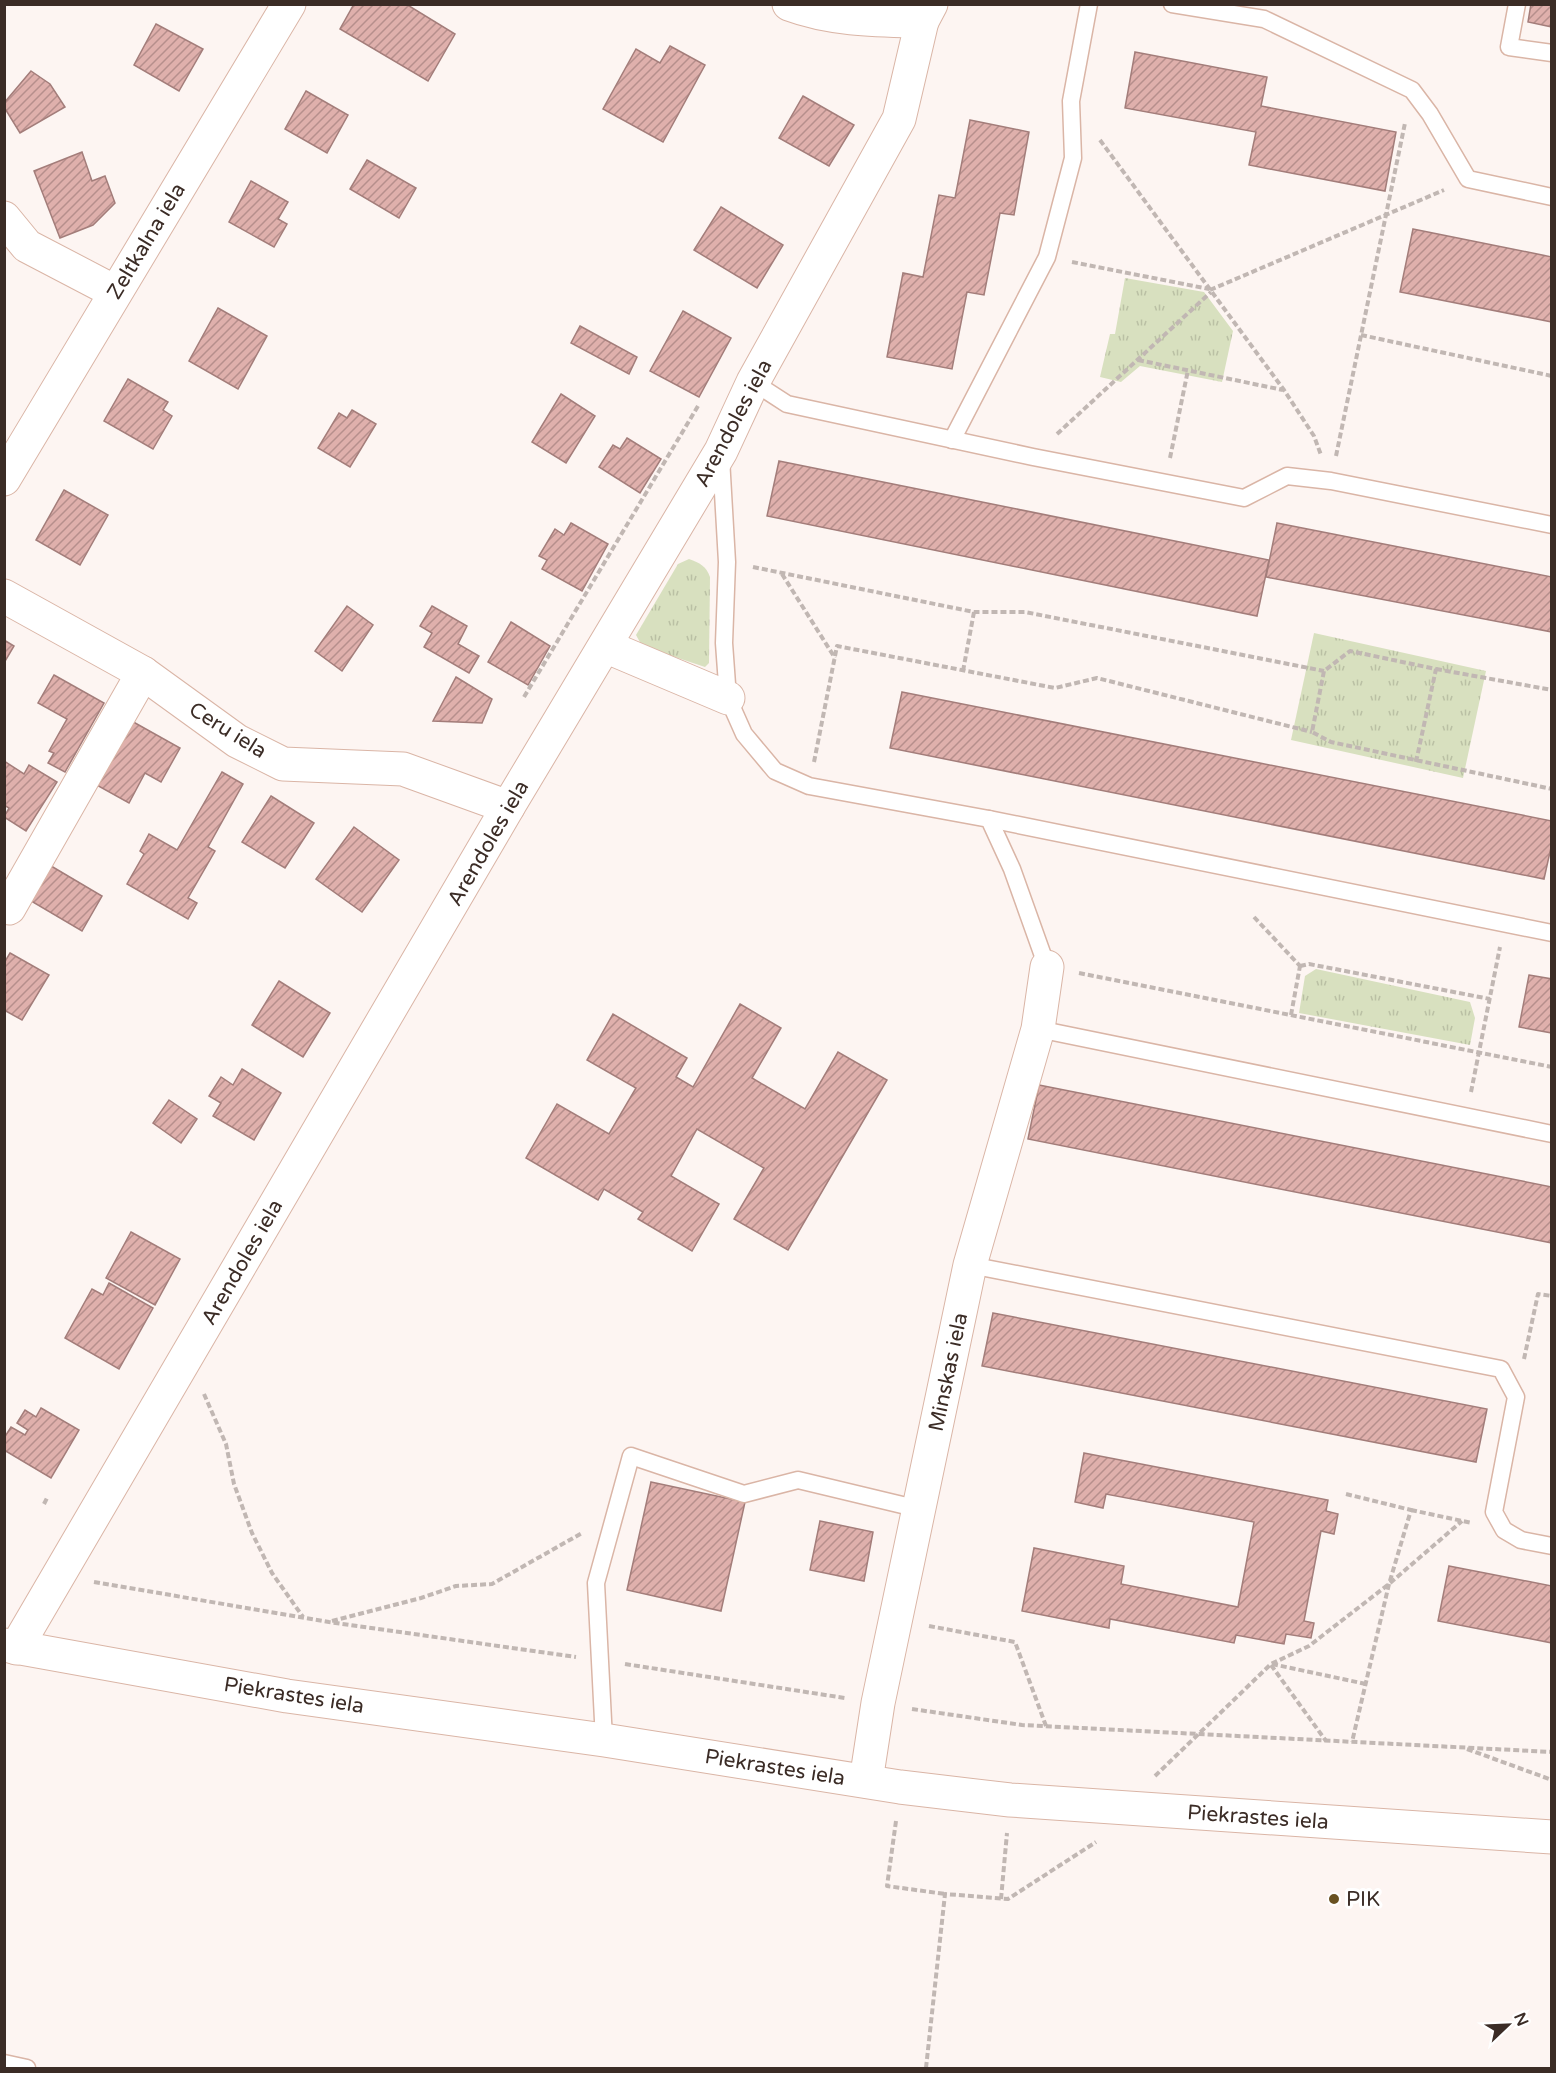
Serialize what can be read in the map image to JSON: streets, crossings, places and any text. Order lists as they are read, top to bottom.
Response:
{
  "streets": {
    "street": [
      "Zeltkalna iela",
      "Arendoles iela",
      "Ceru iela",
      "Minskas iela",
      "Piekrastes iela"
    ]
  },
  "crossings": [
    ["Arendoles iela", "Ceru iela"],
    ["Arendoles iela", "Piekrastes iela"],
    ["Minskas iela", "Piekrastes iela"]
  ],
  "places": ["PIK"],
  "north": "top right"
}
